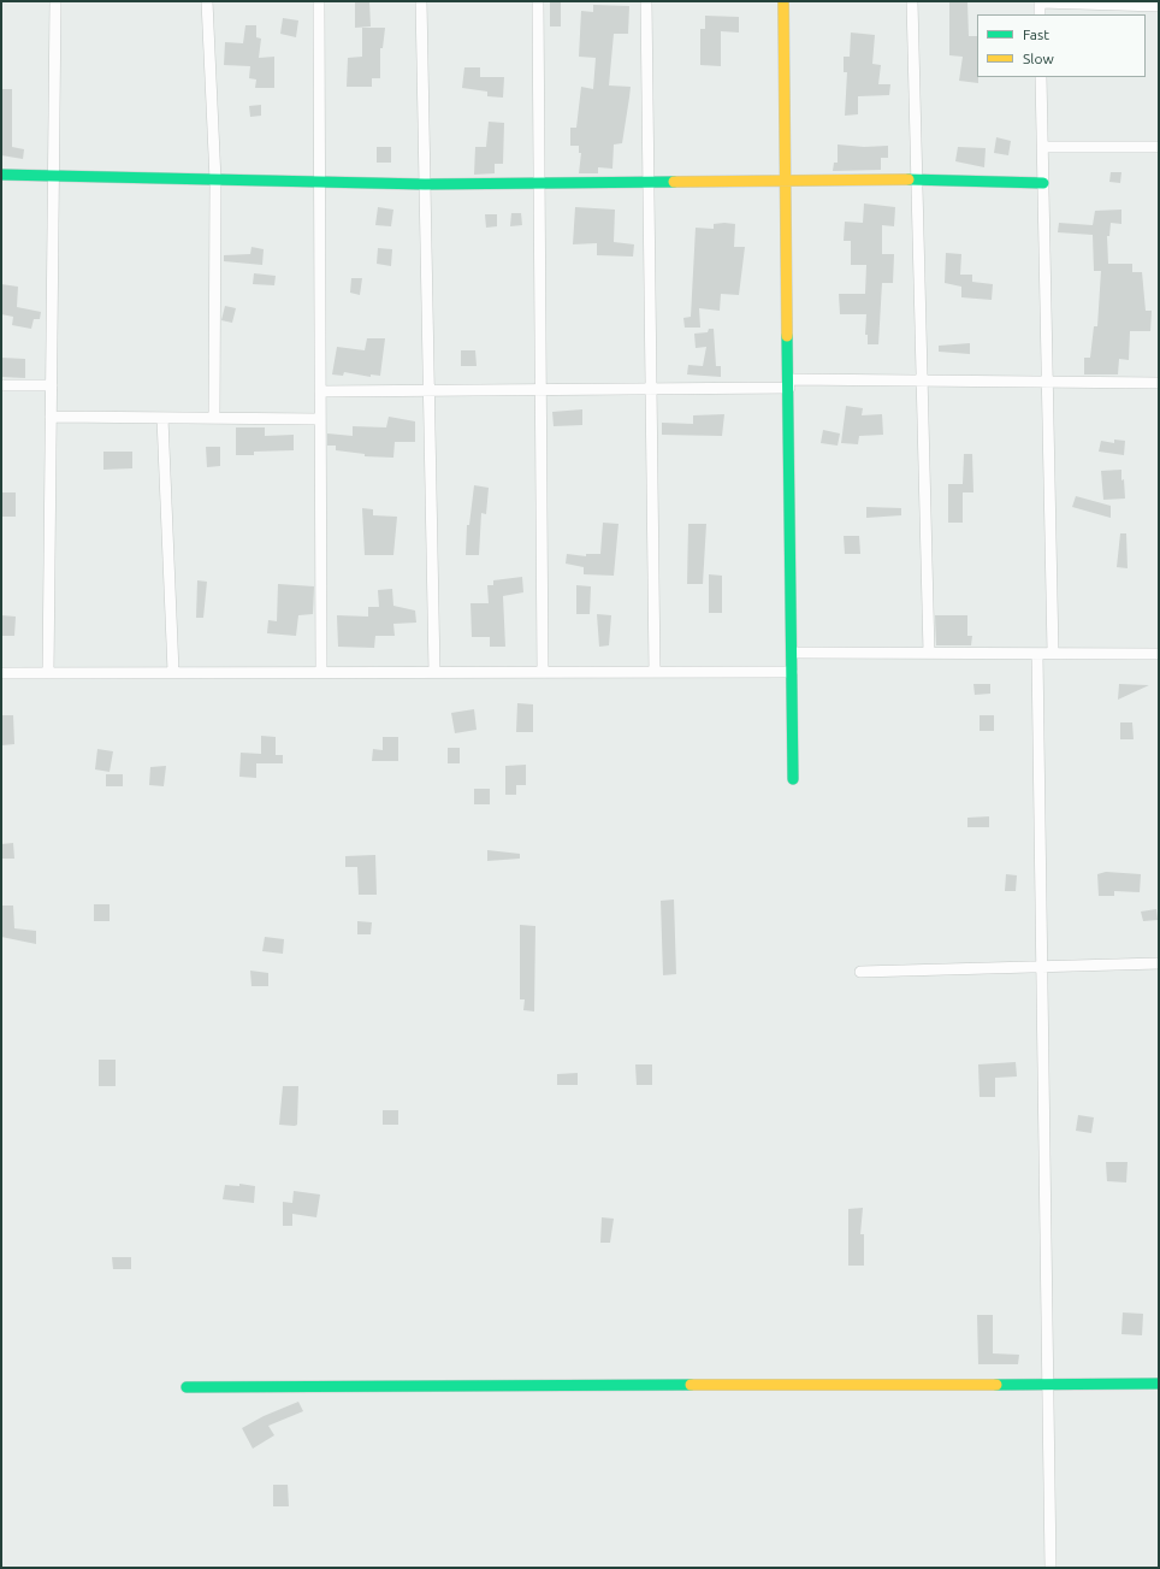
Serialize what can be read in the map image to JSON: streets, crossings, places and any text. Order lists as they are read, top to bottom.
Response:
{
  "legend": ["Fast", "Slow"]
}
